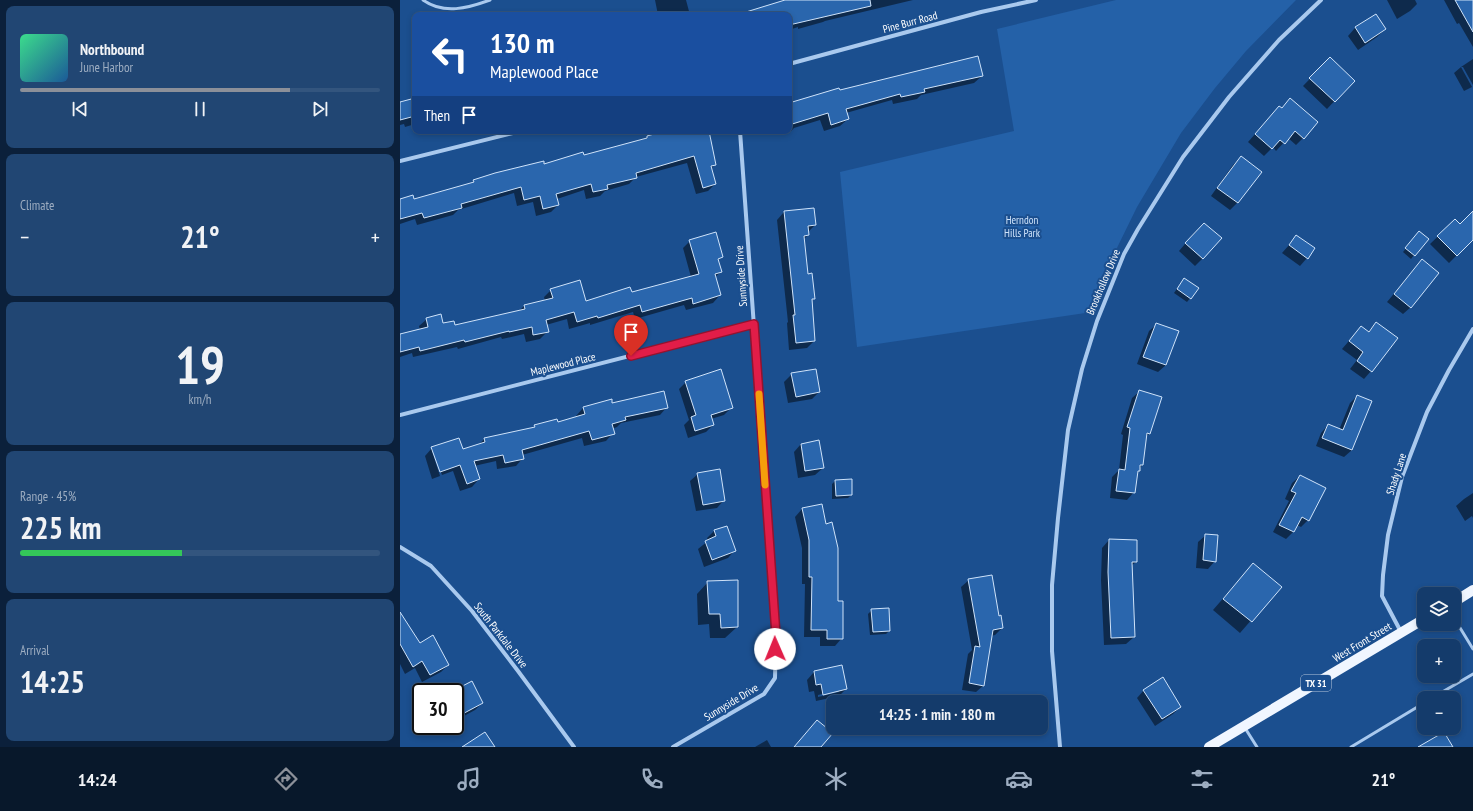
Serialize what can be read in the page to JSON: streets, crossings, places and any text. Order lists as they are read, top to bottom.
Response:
{
  "streets": {
    "main road": ["West Front Street", "TX 31"],
    "street": [
      "Pine Burr Road",
      "Sunnyside Drive",
      "Brookhollow Drive",
      "Maplewood Place",
      "Shady Lane",
      "South Parkdale Drive"
    ]
  },
  "crossings": [
    ["Sunnyside Drive", "Maplewood Place"],
    ["Shady Lane", "West Front Street"]
  ],
  "parks": ["Herndon Hills Park"],
  "page": {
    "turn": ["130 m", "Maplewood Place"],
    "song": ["Northbound", "June Harbor"],
    "then": "Then",
    "tile": [
      "Climate",
      ["19", "km/h"],
      ["Range · 45%", "225 km"],
      ["Arrival", "14:25"]
    ],
    "heat": ["−", "21°", "+"],
    "map_buttons": ["+", "−"],
    "limit": "30",
    "trip": "14:25 · 1 min · 180 m",
    "tabs": ["14:24", "21°"]
  }
}
